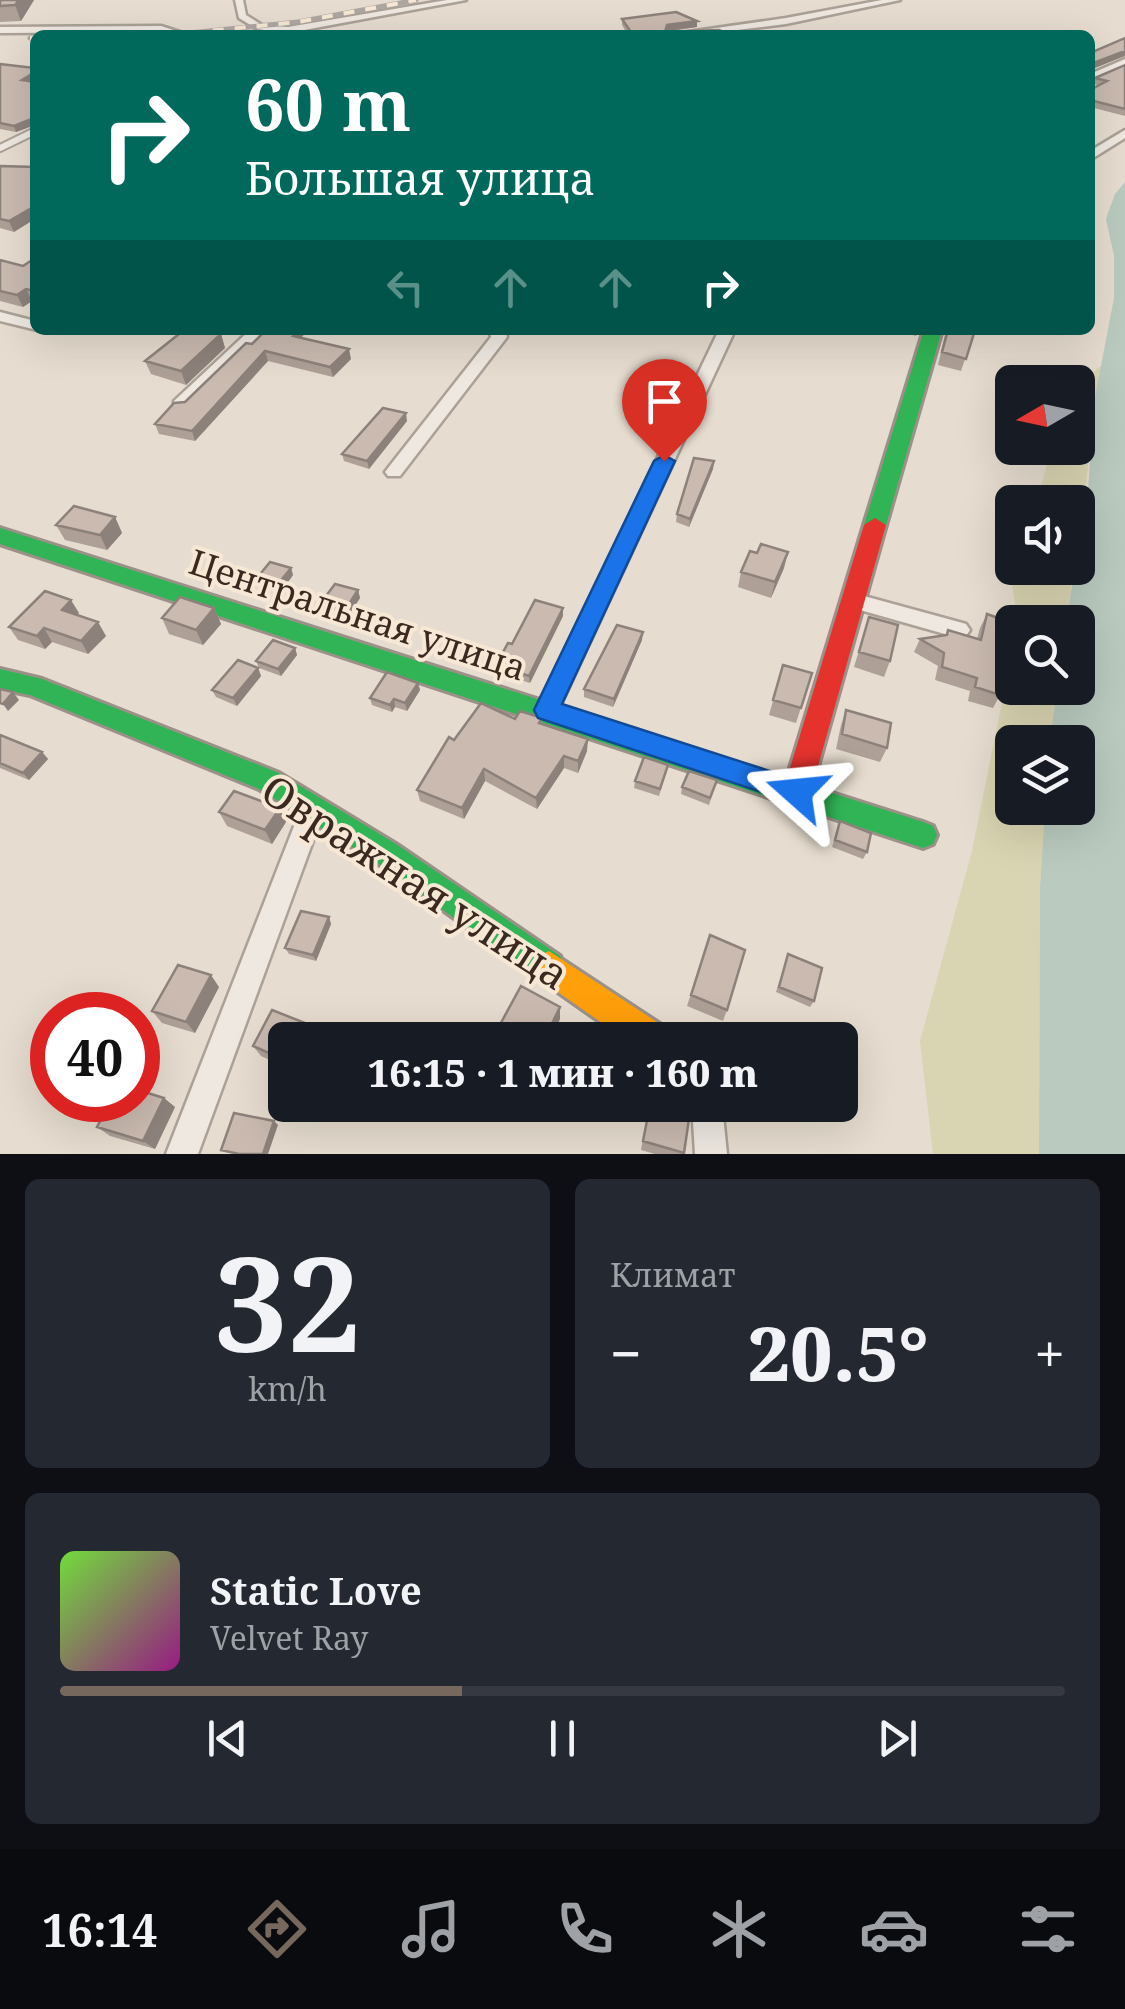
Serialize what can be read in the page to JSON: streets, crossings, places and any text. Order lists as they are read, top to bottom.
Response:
{
  "streets": {
    "street": ["Центральная улица", "Овражная улица"]
  },
  "north": "left",
  "page": {
    "turn": ["60 m", "Большая улица"],
    "limit": "40",
    "trip": "16:15 · 1 мин · 160 m",
    "tile": [
      ["32", "km/h"],
      "Климат"
    ],
    "heat": ["−", "20.5°", "+"],
    "song": ["Static Love", "Velvet Ray"],
    "tabs": "16:14"
  }
}
